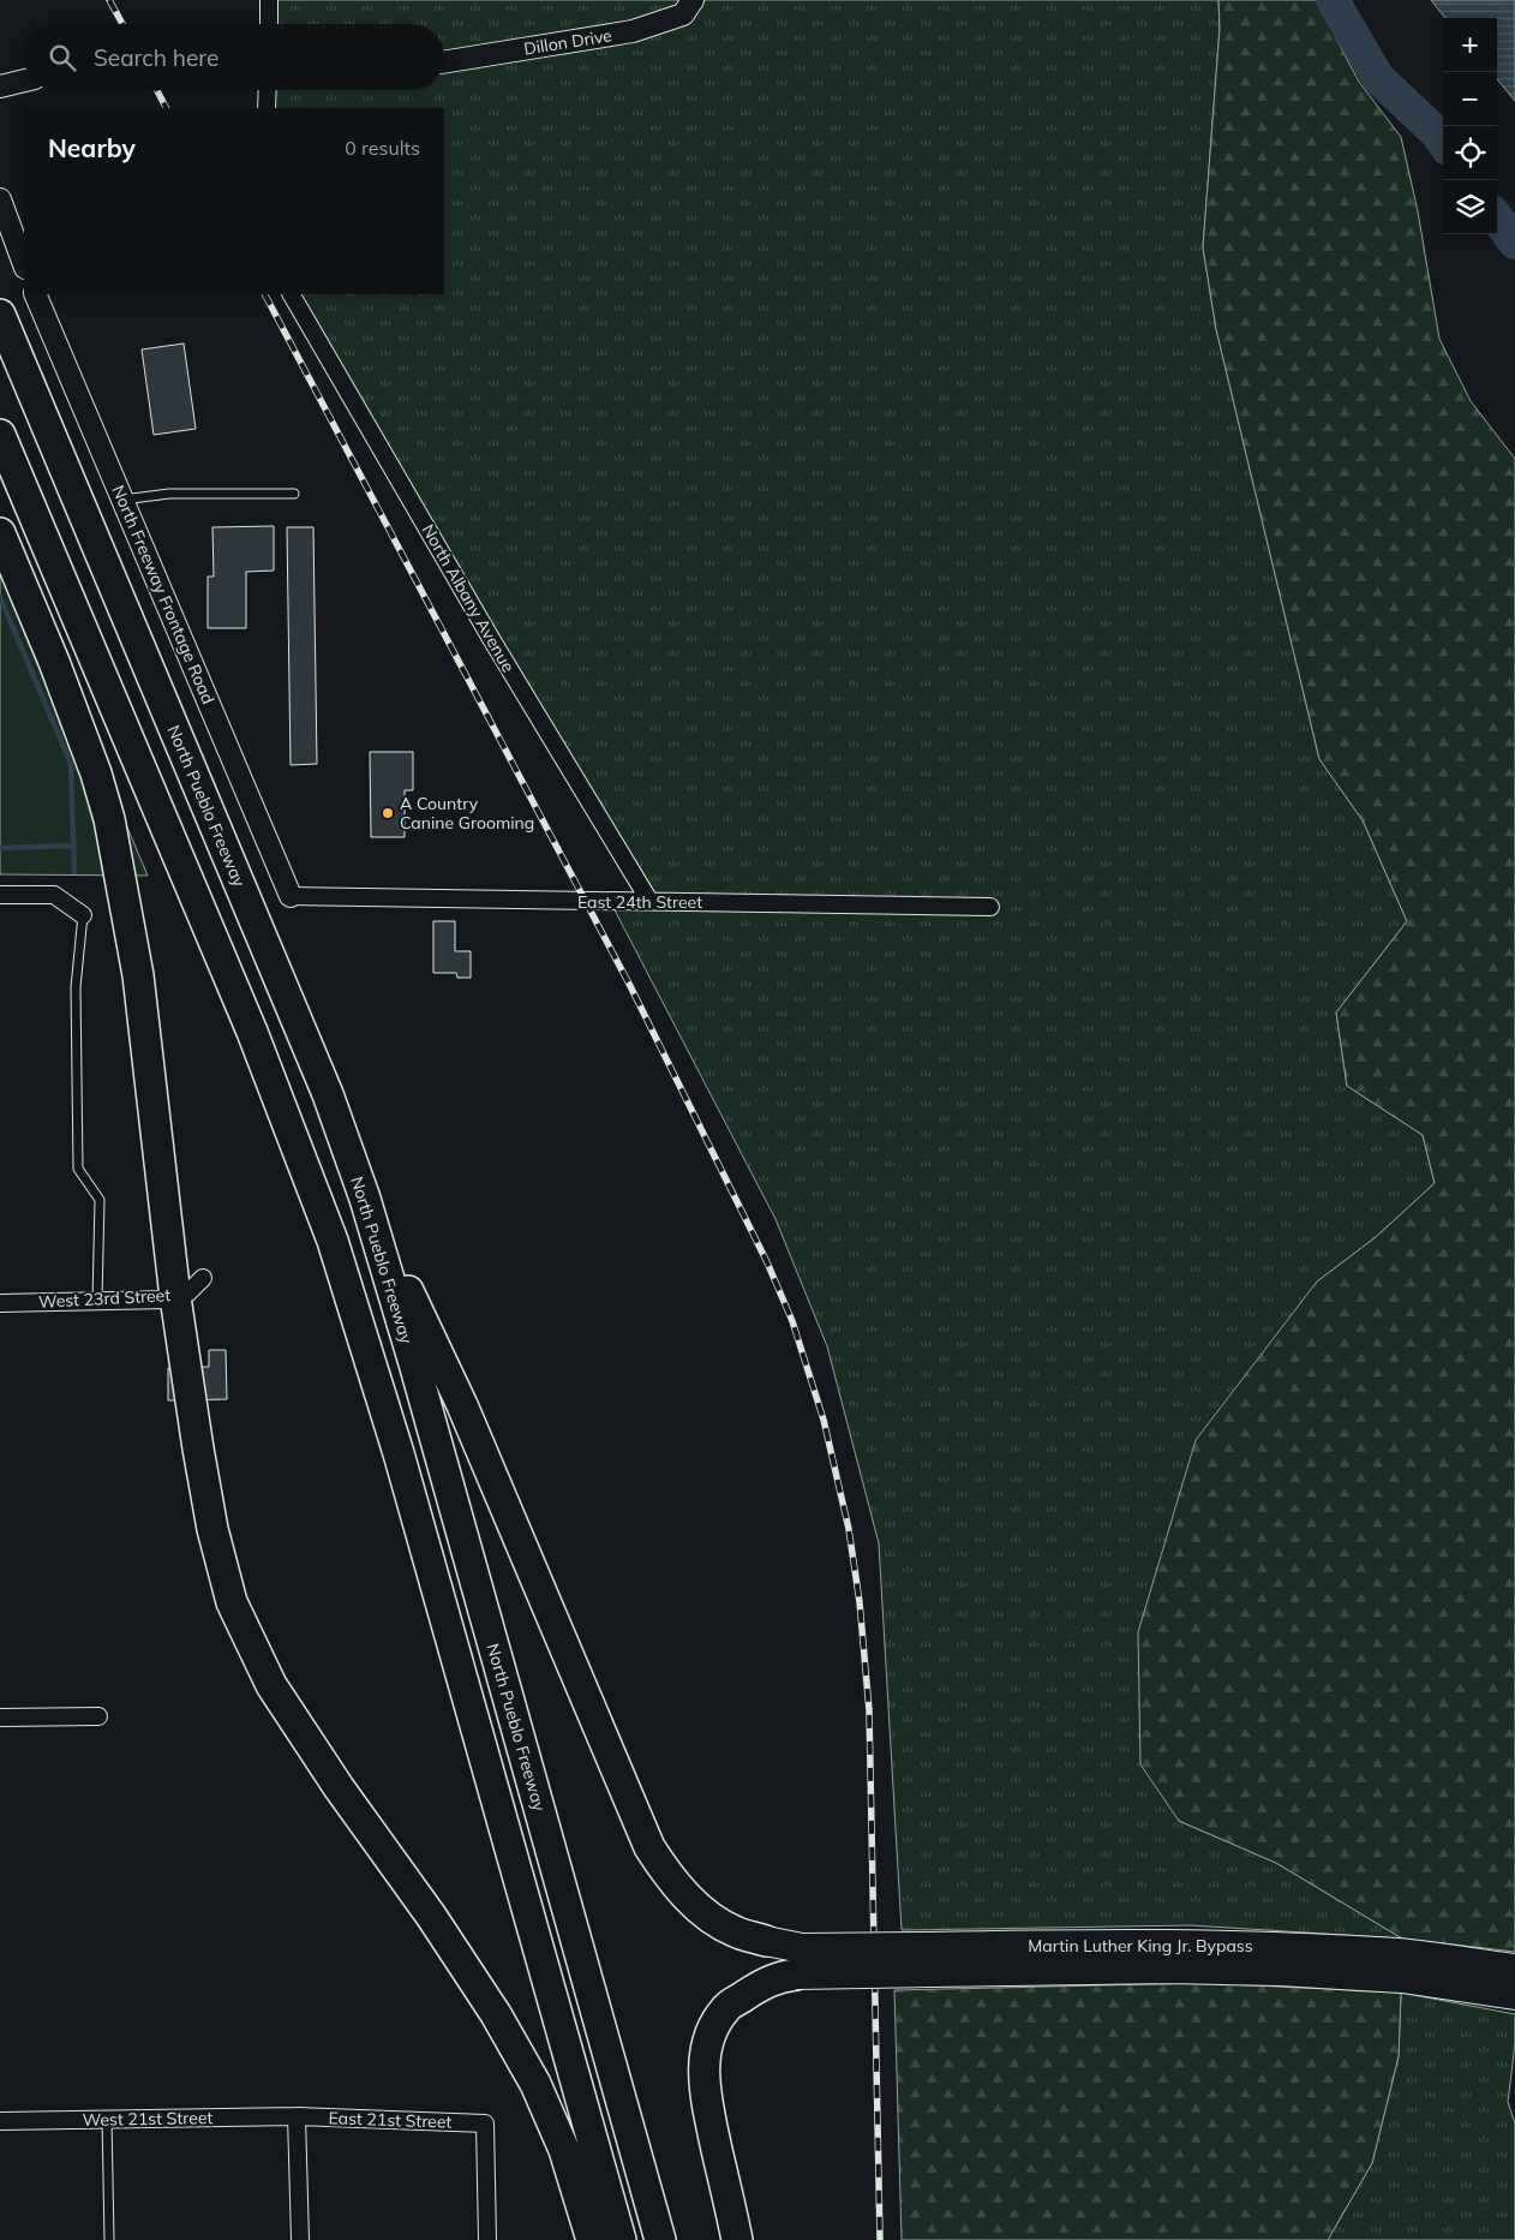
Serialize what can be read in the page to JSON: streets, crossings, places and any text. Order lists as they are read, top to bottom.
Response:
{
  "streets": {
    "highway": ["North Pueblo Freeway", "Martin Luther King Jr. Bypass"],
    "street": [
      "Dillon Drive",
      "North Freeway Frontage Road",
      "North Albany Avenue",
      "East 24th Street",
      "West 23rd Street",
      "West 21st Street",
      "East 21st Street"
    ]
  },
  "crossings": [
    ["North Freeway Frontage Road", "East 24th Street"],
    ["North Albany Avenue", "East 24th Street"],
    ["West 21st Street", "East 21st Street"]
  ],
  "places": ["A Country Canine Grooming"],
  "page": {
    "map_buttons": ["+", "−"],
    "search": "Search here",
    "heading": ["Nearby", "0 results"]
  }
}
